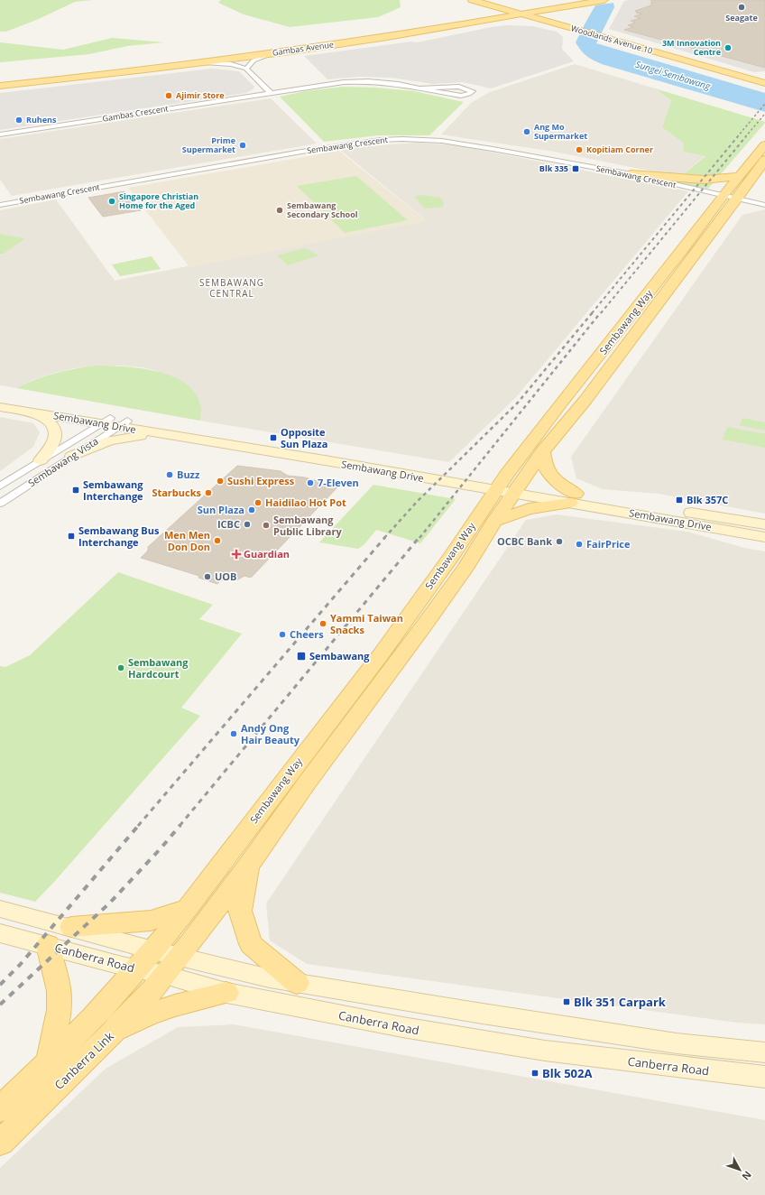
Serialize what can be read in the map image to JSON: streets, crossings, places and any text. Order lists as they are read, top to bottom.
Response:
{
  "streets": {
    "main road": [
      "Woodlands Avenue 10",
      "Gambas Avenue",
      "Sembawang Way",
      "Sembawang Drive",
      "Canberra Road",
      "Canberra Link"
    ],
    "street": ["Gambas Crescent", "Sembawang Crescent", "Sembawang Vista"]
  },
  "crossings": [
    ["Woodlands Avenue 10", "Gambas Avenue"],
    ["Sembawang Crescent", "Sembawang Way"],
    ["Sembawang Way", "Sembawang Drive"],
    ["Sembawang Way", "Canberra Road"],
    ["Sembawang Way", "Canberra Link"],
    ["Sembawang Drive", "Sembawang Vista"],
    ["Canberra Road", "Canberra Link"]
  ],
  "districts": ["SEMBAWANG CENTRAL"],
  "water": ["Sungei Sembawang"],
  "places": {
    "other": [
      "Seagate",
      "3M Innovation Centre",
      "Ajimir Store",
      "Ruhens",
      "Ang Mo Supermarket",
      "Prime Supermarket",
      "Kopitiam Corner",
      "Singapore Christian Home for the Aged",
      "Sembawang Secondary School",
      "Buzz",
      "Sushi Express",
      "7-Eleven",
      "Starbucks",
      "Haidilao Hot Pot",
      "Sun Plaza",
      "ICBC",
      "Sembawang Public Library",
      "Men Men Don Don",
      "OCBC Bank",
      "FairPrice",
      "UOB",
      "Yammi Taiwan Snacks",
      "Cheers",
      "Sembawang Hardcourt",
      "Andy Ong Hair Beauty"
    ],
    "transit": [
      "Blk 335",
      "Opposite Sun Plaza",
      "Sembawang Interchange",
      "Blk 357C",
      "Sembawang Bus Interchange",
      "Sembawang",
      "Blk 351 Carpark",
      "Blk 502A"
    ],
    "health": ["Guardian"]
  },
  "north": "bottom right"
}
